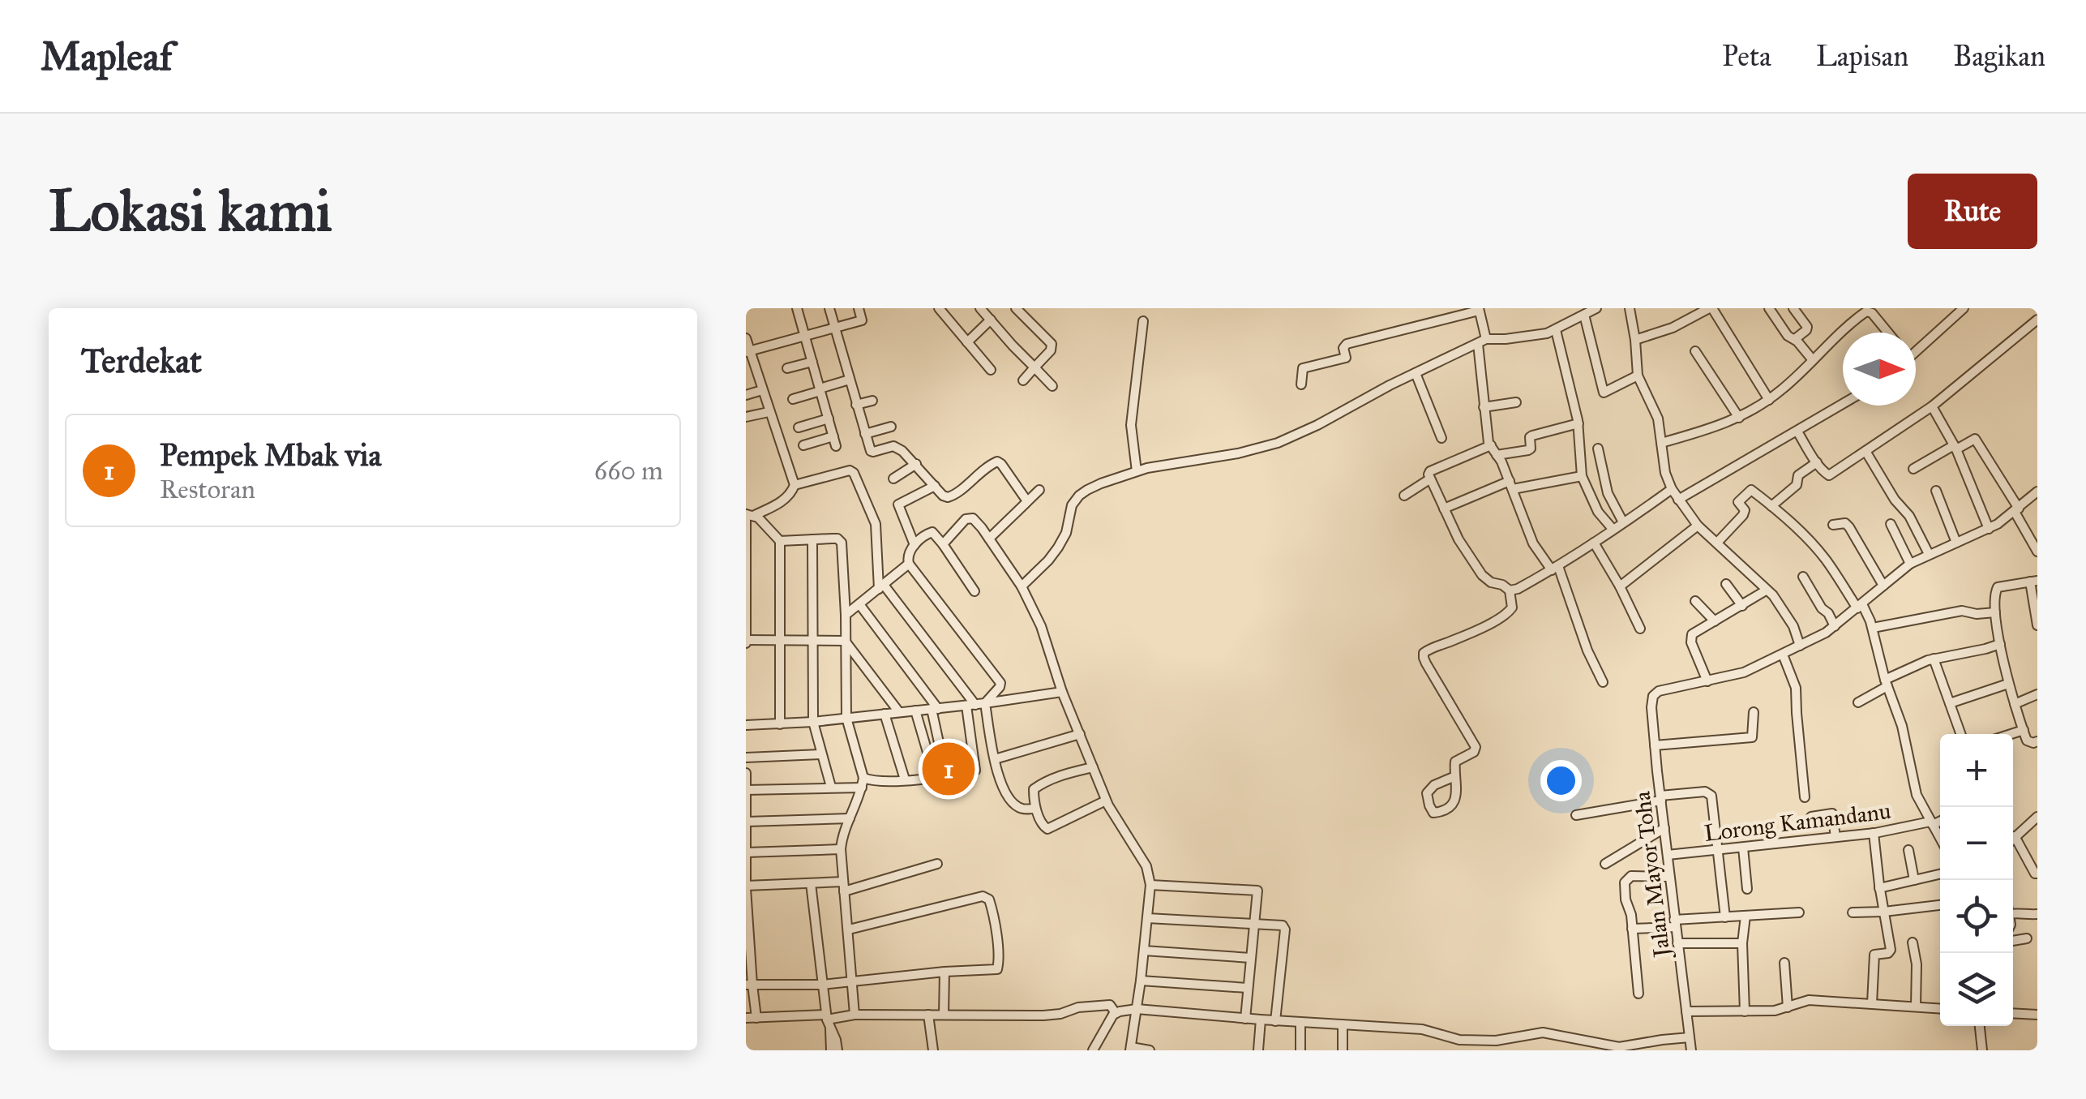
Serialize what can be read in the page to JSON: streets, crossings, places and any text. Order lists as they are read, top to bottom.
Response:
{
  "streets": {
    "street": ["Lorong Kamandanu", "Jalan Mayor Toha"]
  },
  "crossings": [
    ["Lorong Kamandanu", "Jalan Mayor Toha"]
  ],
  "north": "right",
  "page": {
    "header": "Mapleaf",
    "nav": ["Peta", "Lapisan", "Bagikan"],
    "buttons": "Rute",
    "title": "Lokasi kami",
    "heading": "Terdekat",
    "list": [
      {
        "mark": "1",
        "name": "Pempek Mbak via",
        "note": "Restoran",
        "value": "660 m"
      }
    ],
    "map_buttons": ["+", "−"],
    "pins": "1"
  }
}
